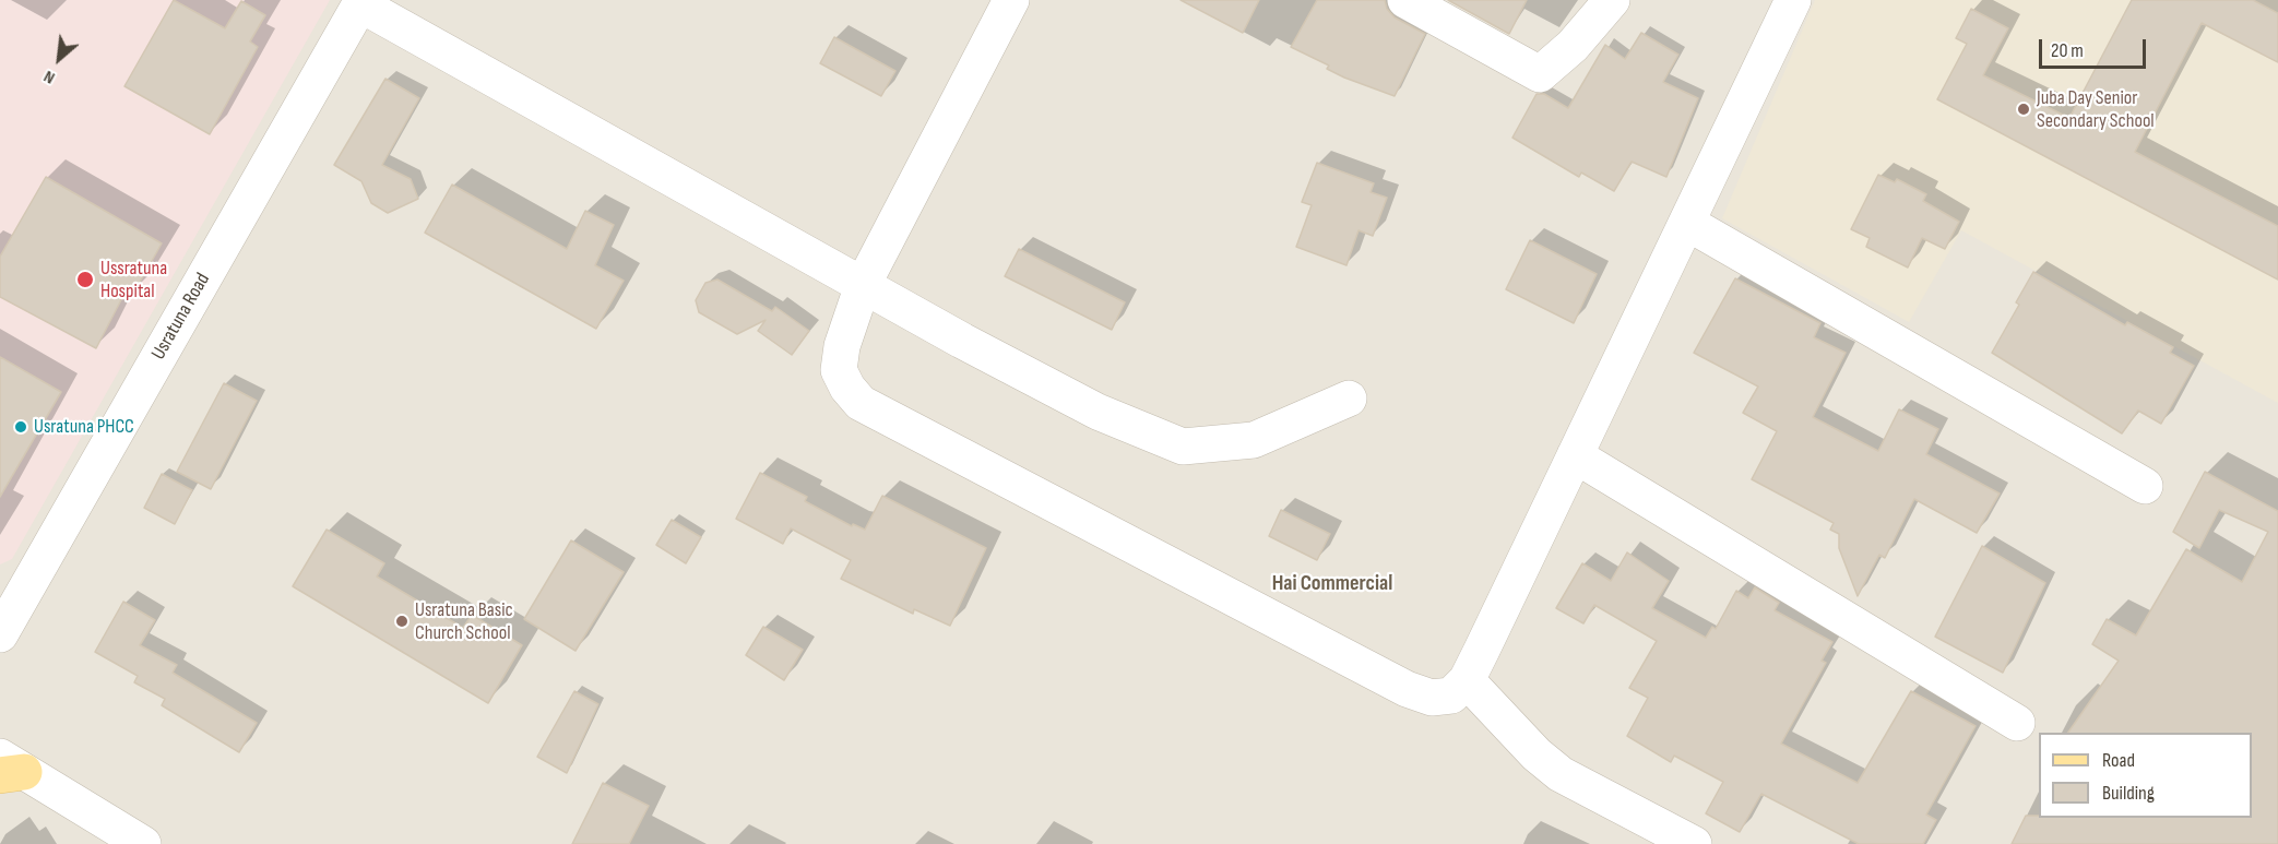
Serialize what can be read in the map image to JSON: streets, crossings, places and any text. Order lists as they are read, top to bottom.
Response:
{
  "streets": {
    "street": ["Usratuna Road"]
  },
  "districts": ["Hai Commercial"],
  "places": [
    "Juba Day Senior Secondary School",
    "Ussratuna Hospital",
    "Usratuna PHCC",
    "Usratuna Basic Church School"
  ],
  "legend": ["Road", "Building"],
  "scale_bar": "20 m",
  "north": "bottom left"
}
